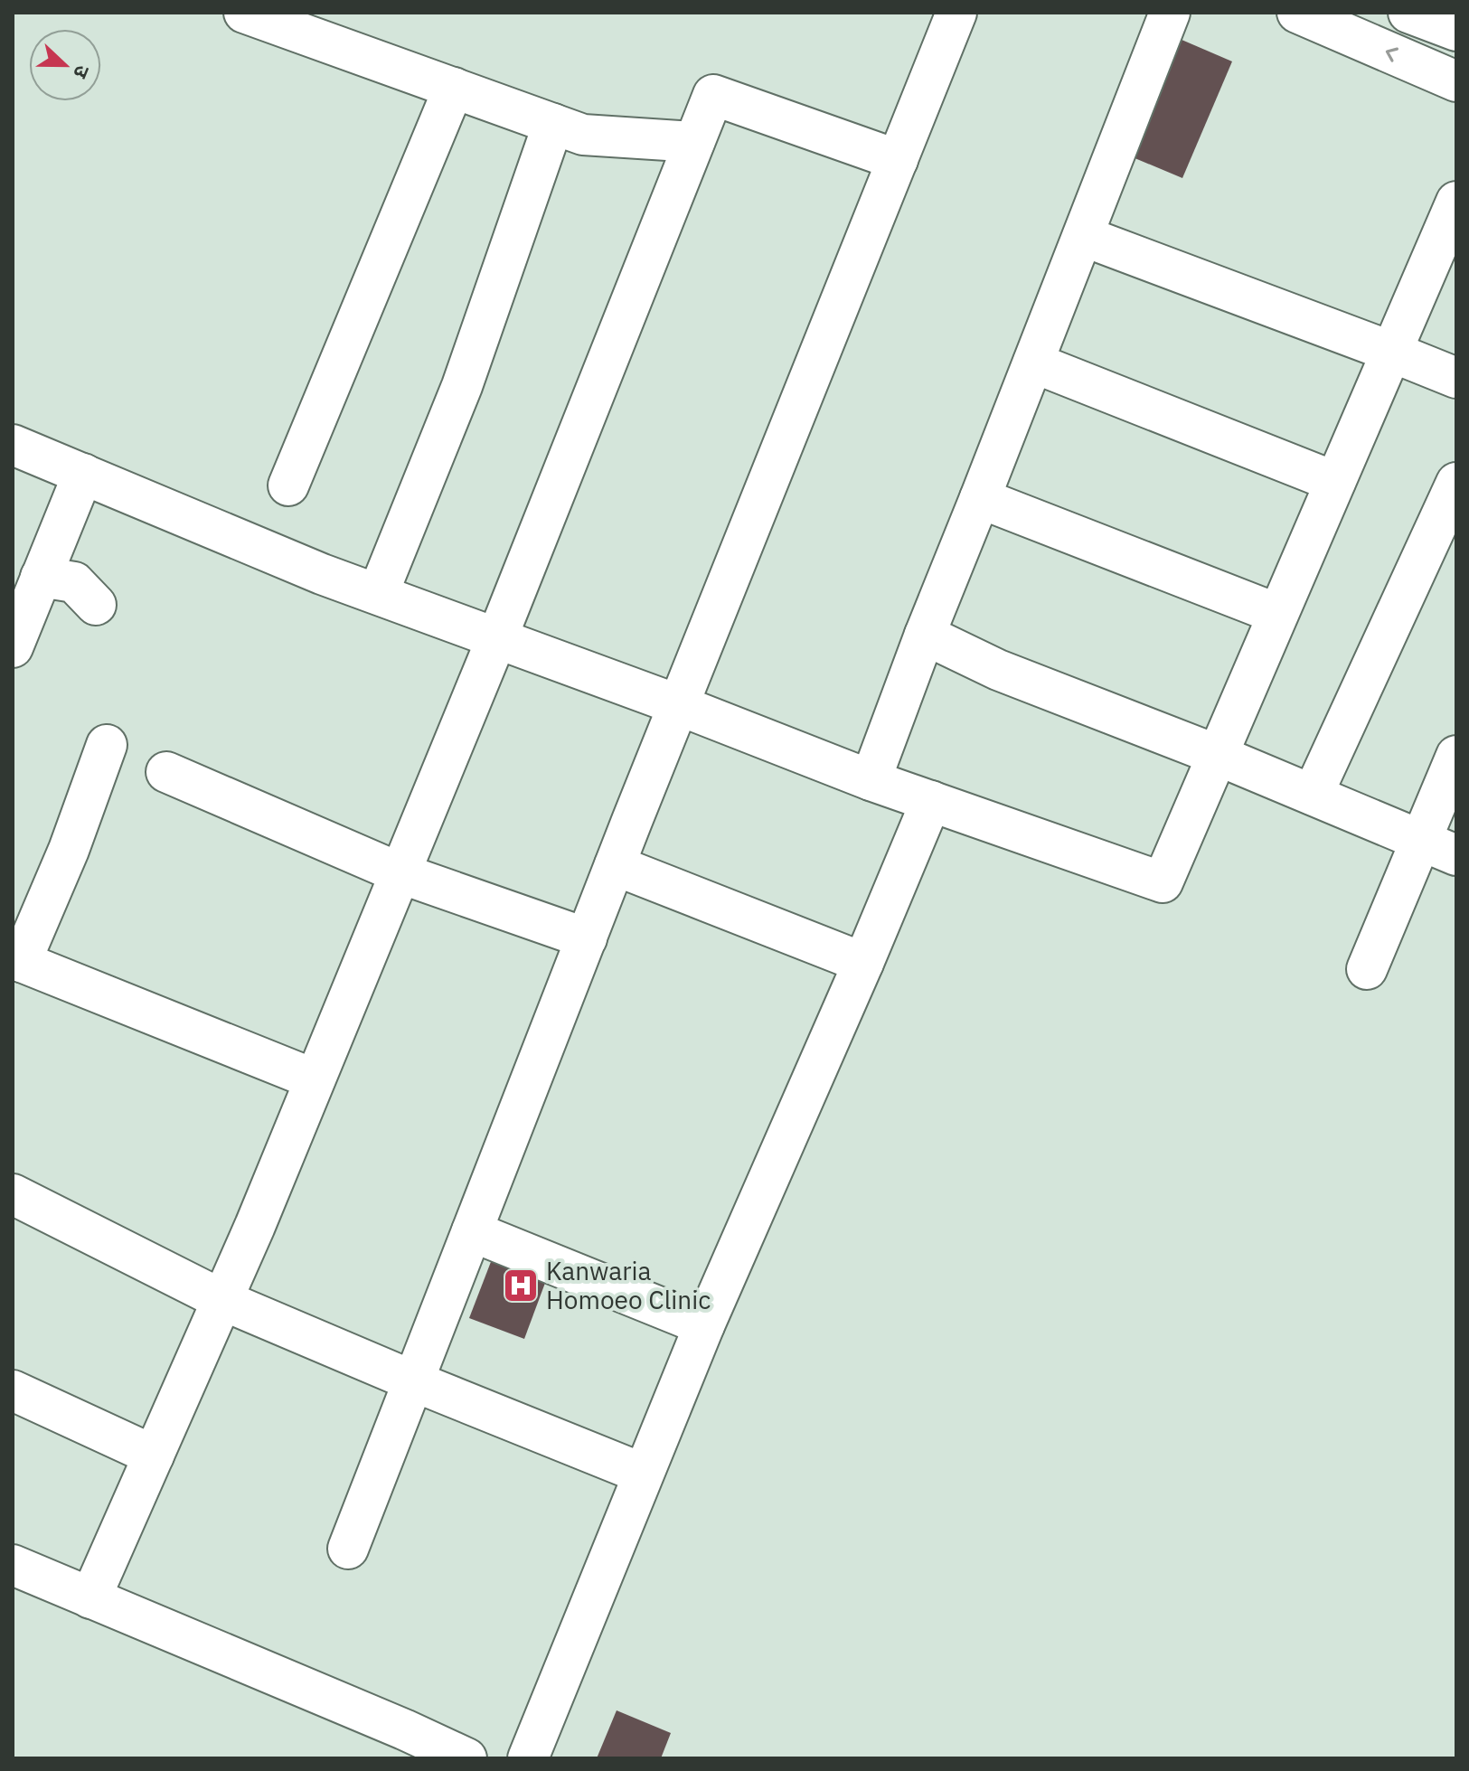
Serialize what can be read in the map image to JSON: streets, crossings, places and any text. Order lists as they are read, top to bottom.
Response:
{
  "places": {
    "hospital": ["Kanwaria Homoeo Clinic"]
  },
  "north": "right"
}
